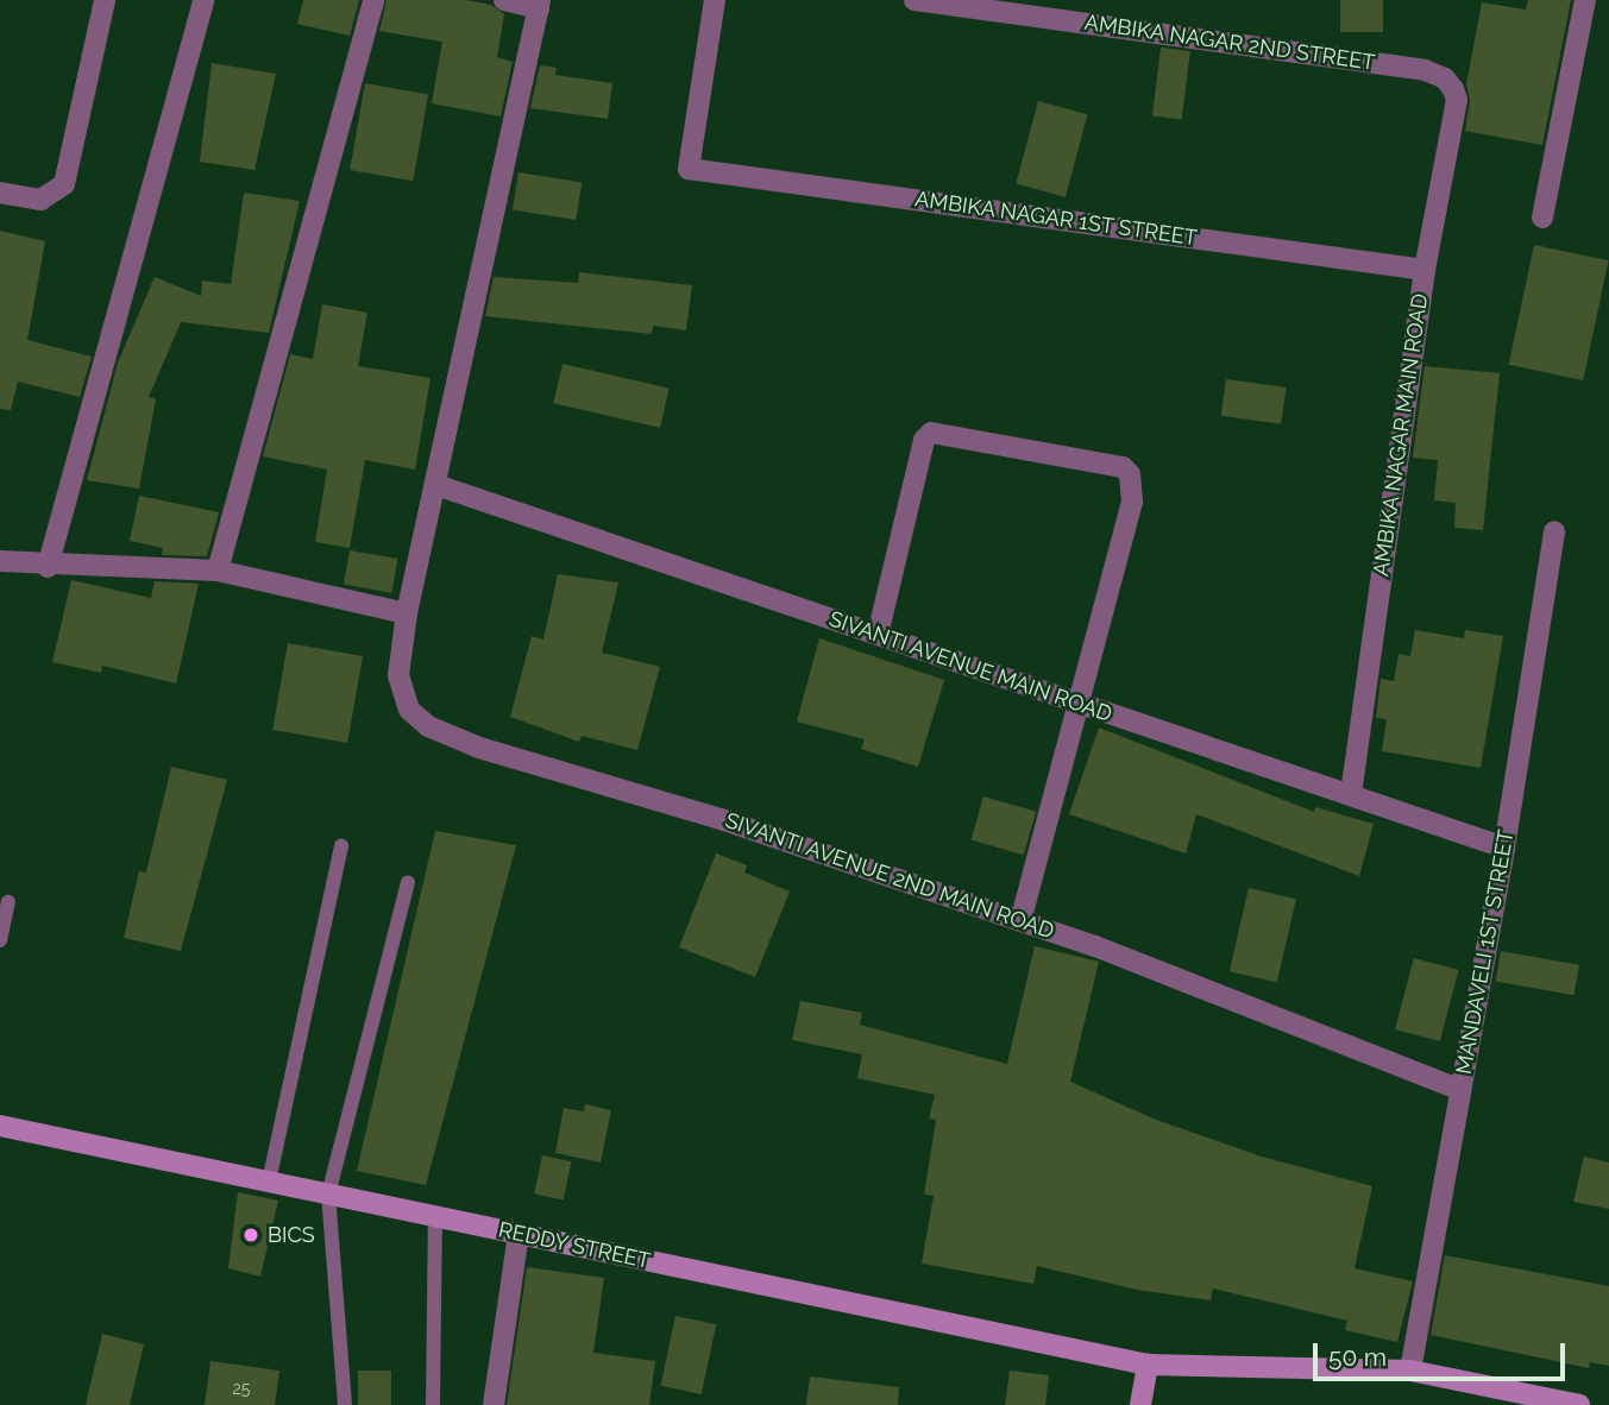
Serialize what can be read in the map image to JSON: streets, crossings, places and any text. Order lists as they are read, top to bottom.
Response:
{
  "streets": {
    "street": [
      "AMBIKA NAGAR 2ND STREET",
      "AMBIKA NAGAR 1ST STREET",
      "AMBIKA NAGAR MAIN ROAD",
      "SIVANTI AVENUE MAIN ROAD",
      "SIVANTI AVENUE 2ND MAIN ROAD",
      "MANDAVELI 1ST STREET",
      "REDDY STREET"
    ]
  },
  "crossings": [
    ["AMBIKA NAGAR 2ND STREET", "AMBIKA NAGAR MAIN ROAD"],
    ["AMBIKA NAGAR 1ST STREET", "AMBIKA NAGAR MAIN ROAD"],
    ["AMBIKA NAGAR MAIN ROAD", "SIVANTI AVENUE MAIN ROAD"],
    ["SIVANTI AVENUE MAIN ROAD", "SIVANTI AVENUE 2ND MAIN ROAD"],
    ["SIVANTI AVENUE MAIN ROAD", "MANDAVELI 1ST STREET"],
    ["SIVANTI AVENUE 2ND MAIN ROAD", "MANDAVELI 1ST STREET"],
    ["MANDAVELI 1ST STREET", "REDDY STREET"]
  ],
  "places": ["BICS"],
  "house_numbers": ["25"],
  "scale_bar": "50 m"
}
